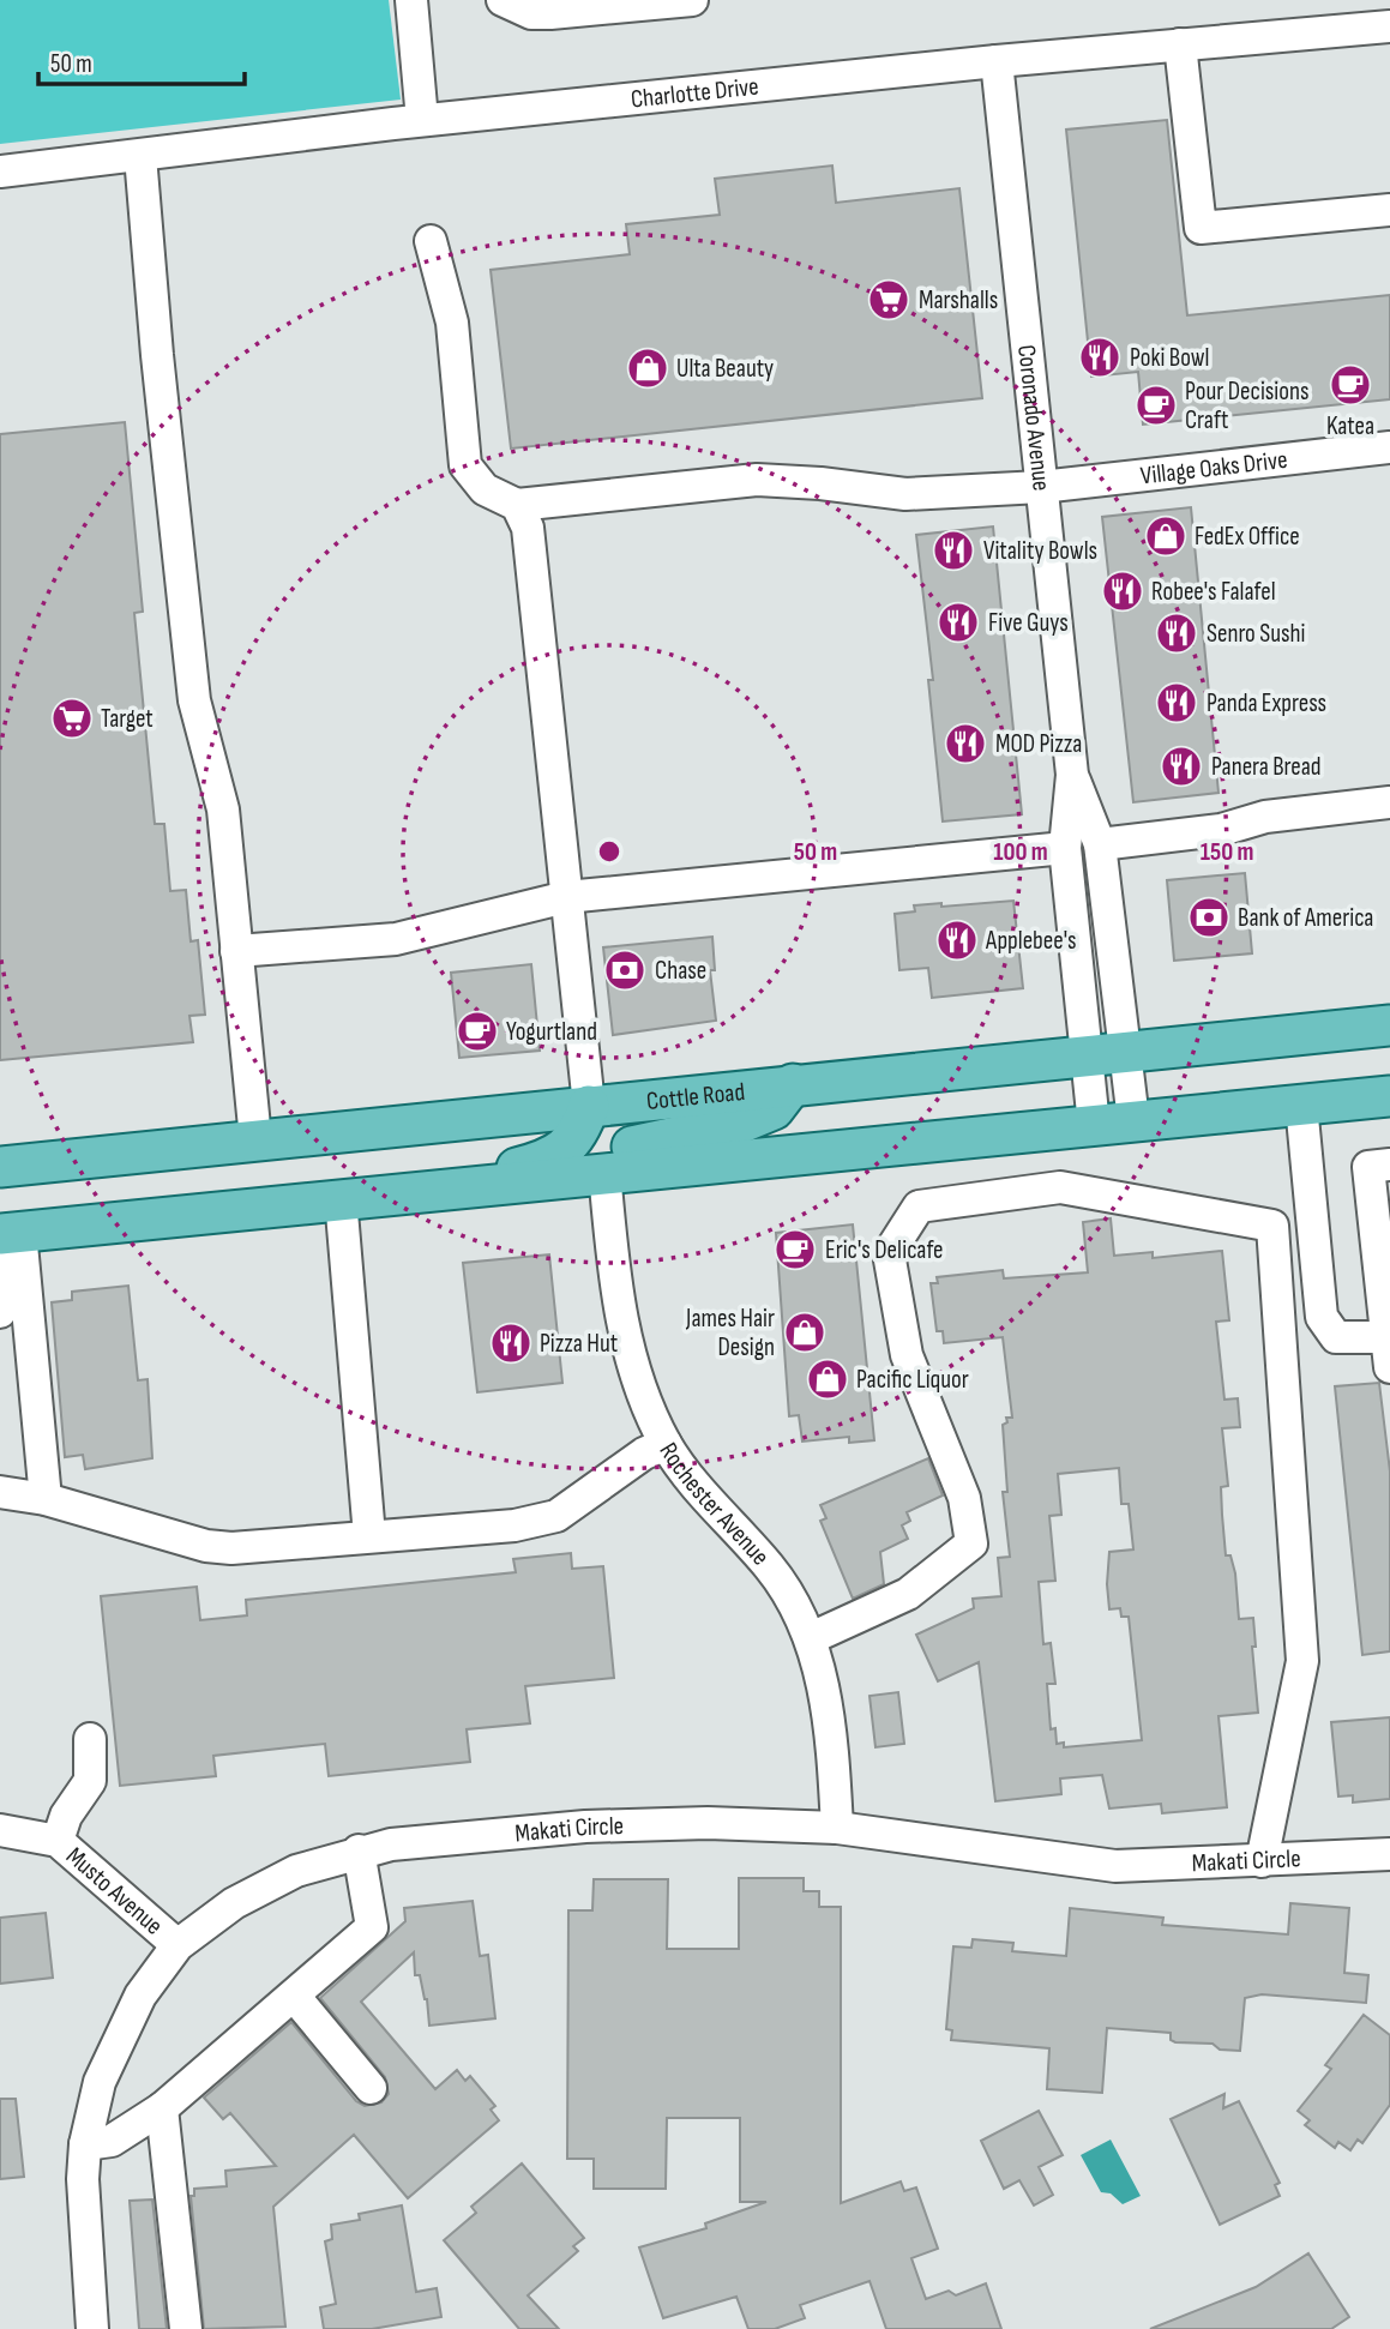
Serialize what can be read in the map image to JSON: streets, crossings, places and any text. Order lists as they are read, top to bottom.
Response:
{
  "streets": {
    "main road": ["Cottle Road"],
    "street": [
      "Charlotte Drive",
      "Coronado Avenue",
      "Village Oaks Drive",
      "Rochester Avenue",
      "Makati Circle",
      "Musto Avenue"
    ]
  },
  "crossings": [
    ["Charlotte Drive", "Coronado Avenue"],
    ["Coronado Avenue", "Village Oaks Drive"],
    ["Coronado Avenue", "Cottle Road"],
    ["Rochester Avenue", "Makati Circle"],
    ["Makati Circle", "Musto Avenue"]
  ],
  "places": {
    "supermarket": ["Marshalls", "Target"],
    "restaurant": [
      "Poki Bowl",
      "Vitality Bowls",
      "Robee's Falafel",
      "Five Guys",
      "Senro Sushi",
      "Panda Express",
      "MOD Pizza",
      "Panera Bread",
      "Applebee's",
      "Pizza Hut"
    ],
    "shop": [
      "Ulta Beauty",
      "FedEx Office",
      "James Hair Design",
      "Pacific Liquor"
    ],
    "cafe": [
      "Katea",
      "Pour Decisions Craft",
      "Yogurtland",
      "Eric's Delicafe"
    ],
    "bank": ["Bank of America", "Chase"]
  },
  "scale_bar": "50 m",
  "rings": ["50 m", "100 m", "150 m"]
}
